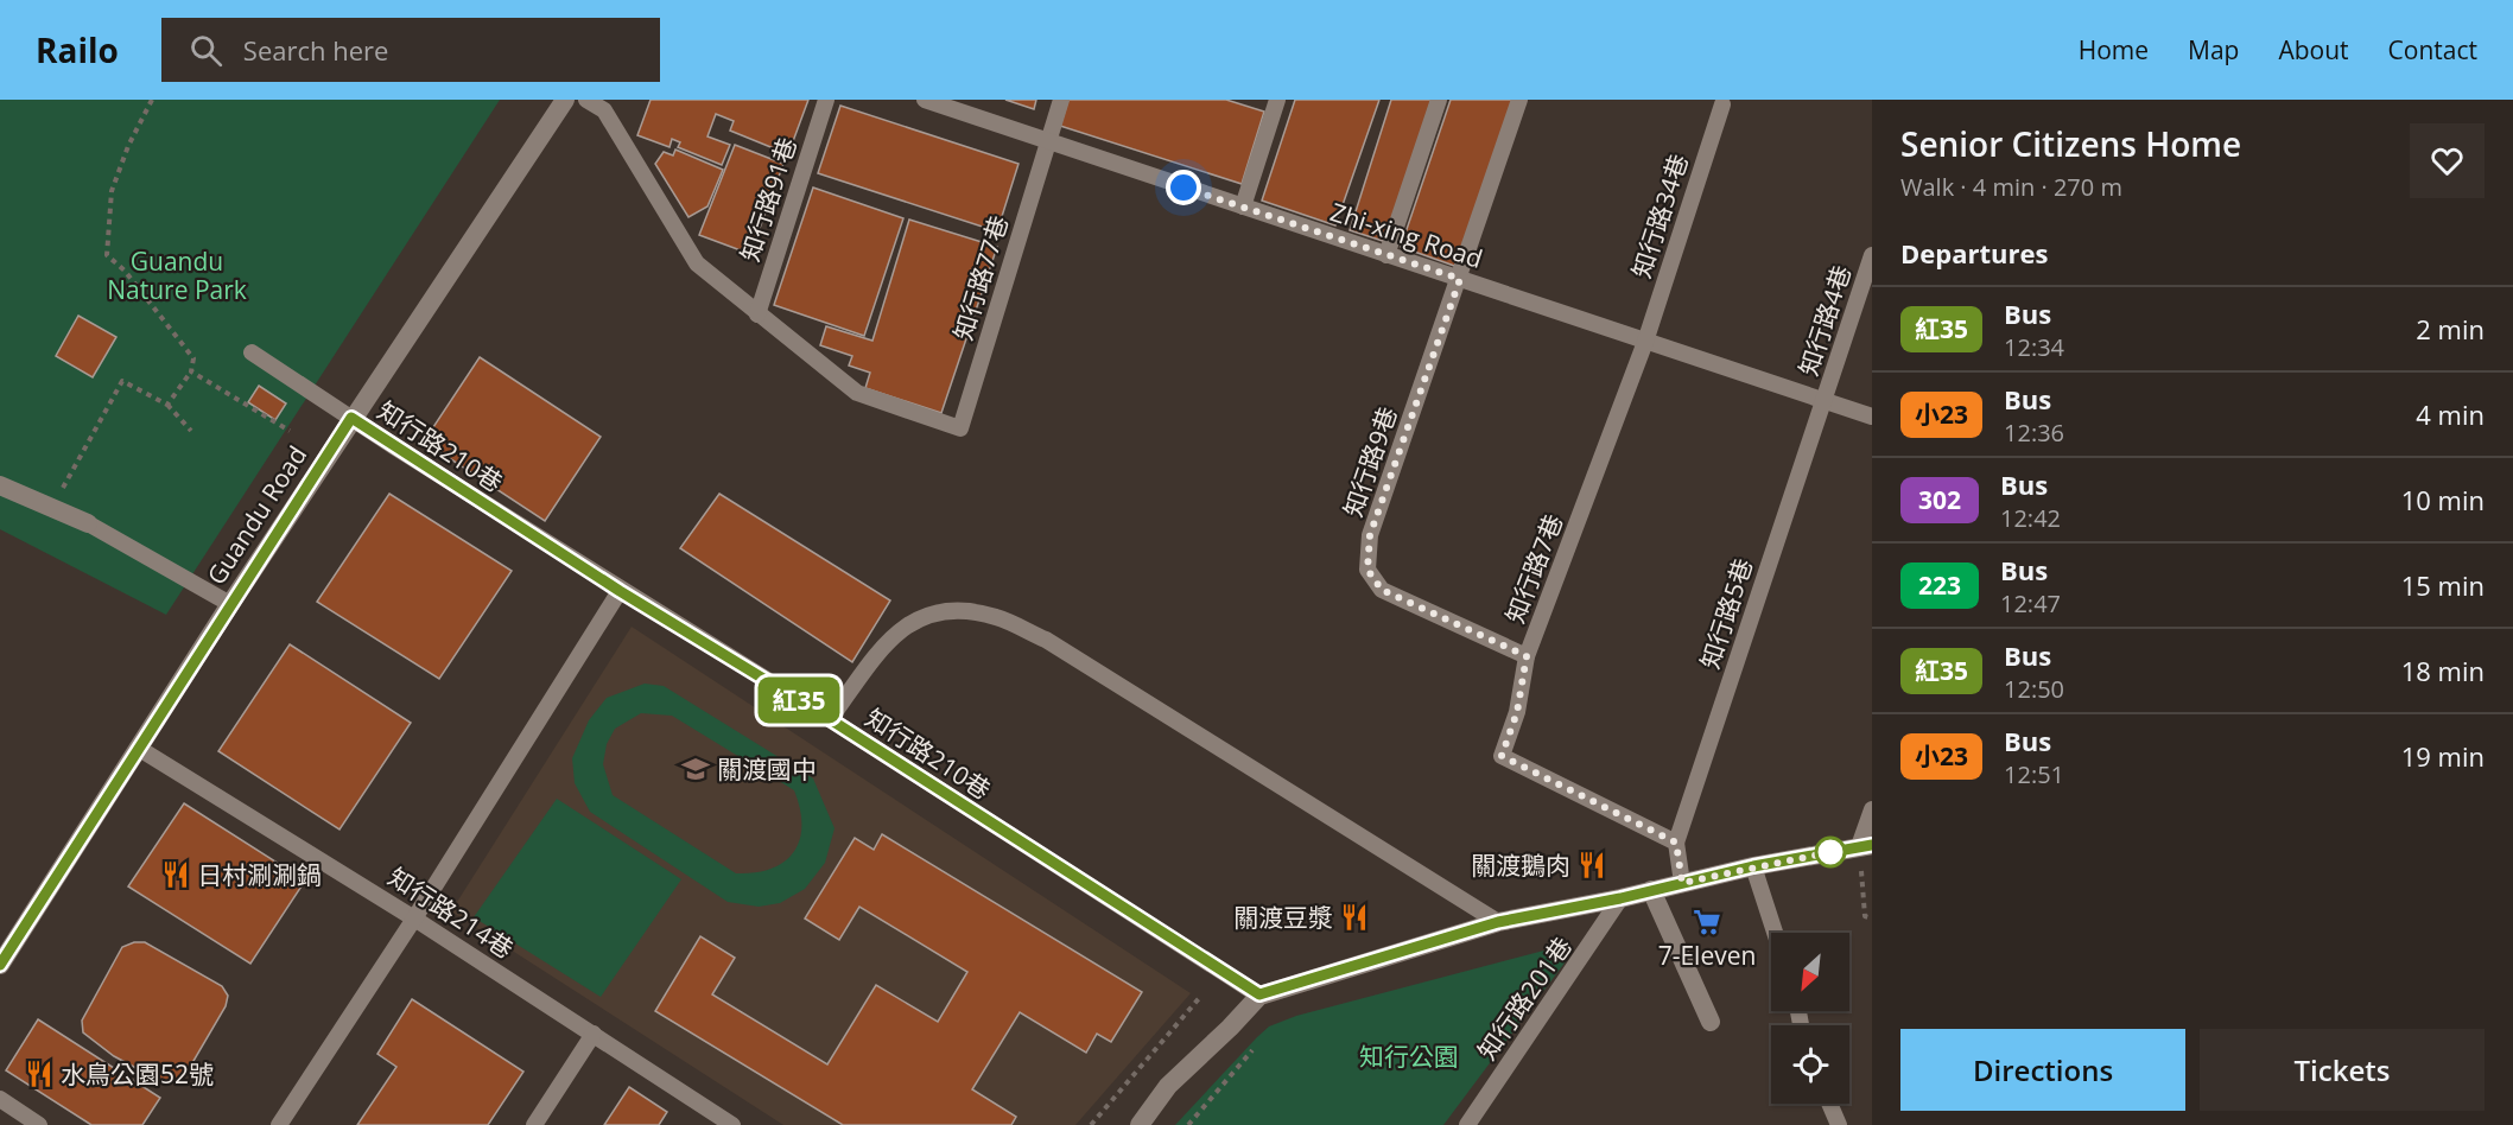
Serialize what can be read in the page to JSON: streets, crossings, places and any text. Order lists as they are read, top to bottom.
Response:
{
  "streets": {
    "street": ["Guandu Road"],
    "lane": [
      "知行路91巷",
      "知行路34巷",
      "Zhi-xing Road",
      "知行路77巷",
      "知行路4巷",
      "知行路210巷",
      "知行路9巷",
      "知行路7巷",
      "知行路5巷",
      "知行路214巷",
      "知行路201巷"
    ]
  },
  "crossings": [
    ["知行路91巷", "知行路77巷"],
    ["知行路34巷", "Zhi-xing Road"],
    ["知行路34巷", "知行路7巷"],
    ["Zhi-xing Road", "知行路77巷"],
    ["Zhi-xing Road", "知行路4巷"],
    ["Zhi-xing Road", "知行路9巷"],
    ["Zhi-xing Road", "知行路7巷"],
    ["Zhi-xing Road", "知行路5巷"],
    ["知行路4巷", "知行路5巷"],
    ["知行路210巷", "Guandu Road"],
    ["知行路9巷", "知行路7巷"],
    ["Guandu Road", "知行路214巷"],
    ["知行路7巷", "知行路5巷"]
  ],
  "parks": ["Guandu Nature Park", "知行公園"],
  "places": {
    "school or university": ["關渡國中"],
    "restaurant": [
      "關渡鵝肉",
      "日村涮涮鍋",
      "關渡豆漿",
      "水鳥公園52號"
    ],
    "supermarket": ["7-Eleven"]
  },
  "lines": ["bus line 紅35"],
  "north": "bottom left",
  "page": {
    "header": "Railo",
    "search": "Search here",
    "nav": [
      "Home",
      "Map",
      "About",
      "Contact"
    ],
    "on_map": "紅35",
    "heading": [
      ["Senior Citizens Home", "Walk · 4 min · 270 m"],
      "Departures"
    ],
    "list": [
      {
        "mark": "紅35",
        "name": "Bus",
        "note": "12:34",
        "value": "2 min"
      },
      {
        "mark": "小23",
        "name": "Bus",
        "note": "12:36",
        "value": "4 min"
      },
      {
        "mark": "302",
        "name": "Bus",
        "note": "12:42",
        "value": "10 min"
      },
      {
        "mark": "223",
        "name": "Bus",
        "note": "12:47",
        "value": "15 min"
      },
      {
        "mark": "紅35",
        "name": "Bus",
        "note": "12:50",
        "value": "18 min"
      },
      {
        "mark": "小23",
        "name": "Bus",
        "note": "12:51",
        "value": "19 min"
      }
    ],
    "buttons": ["Directions", "Tickets"]
  }
}
